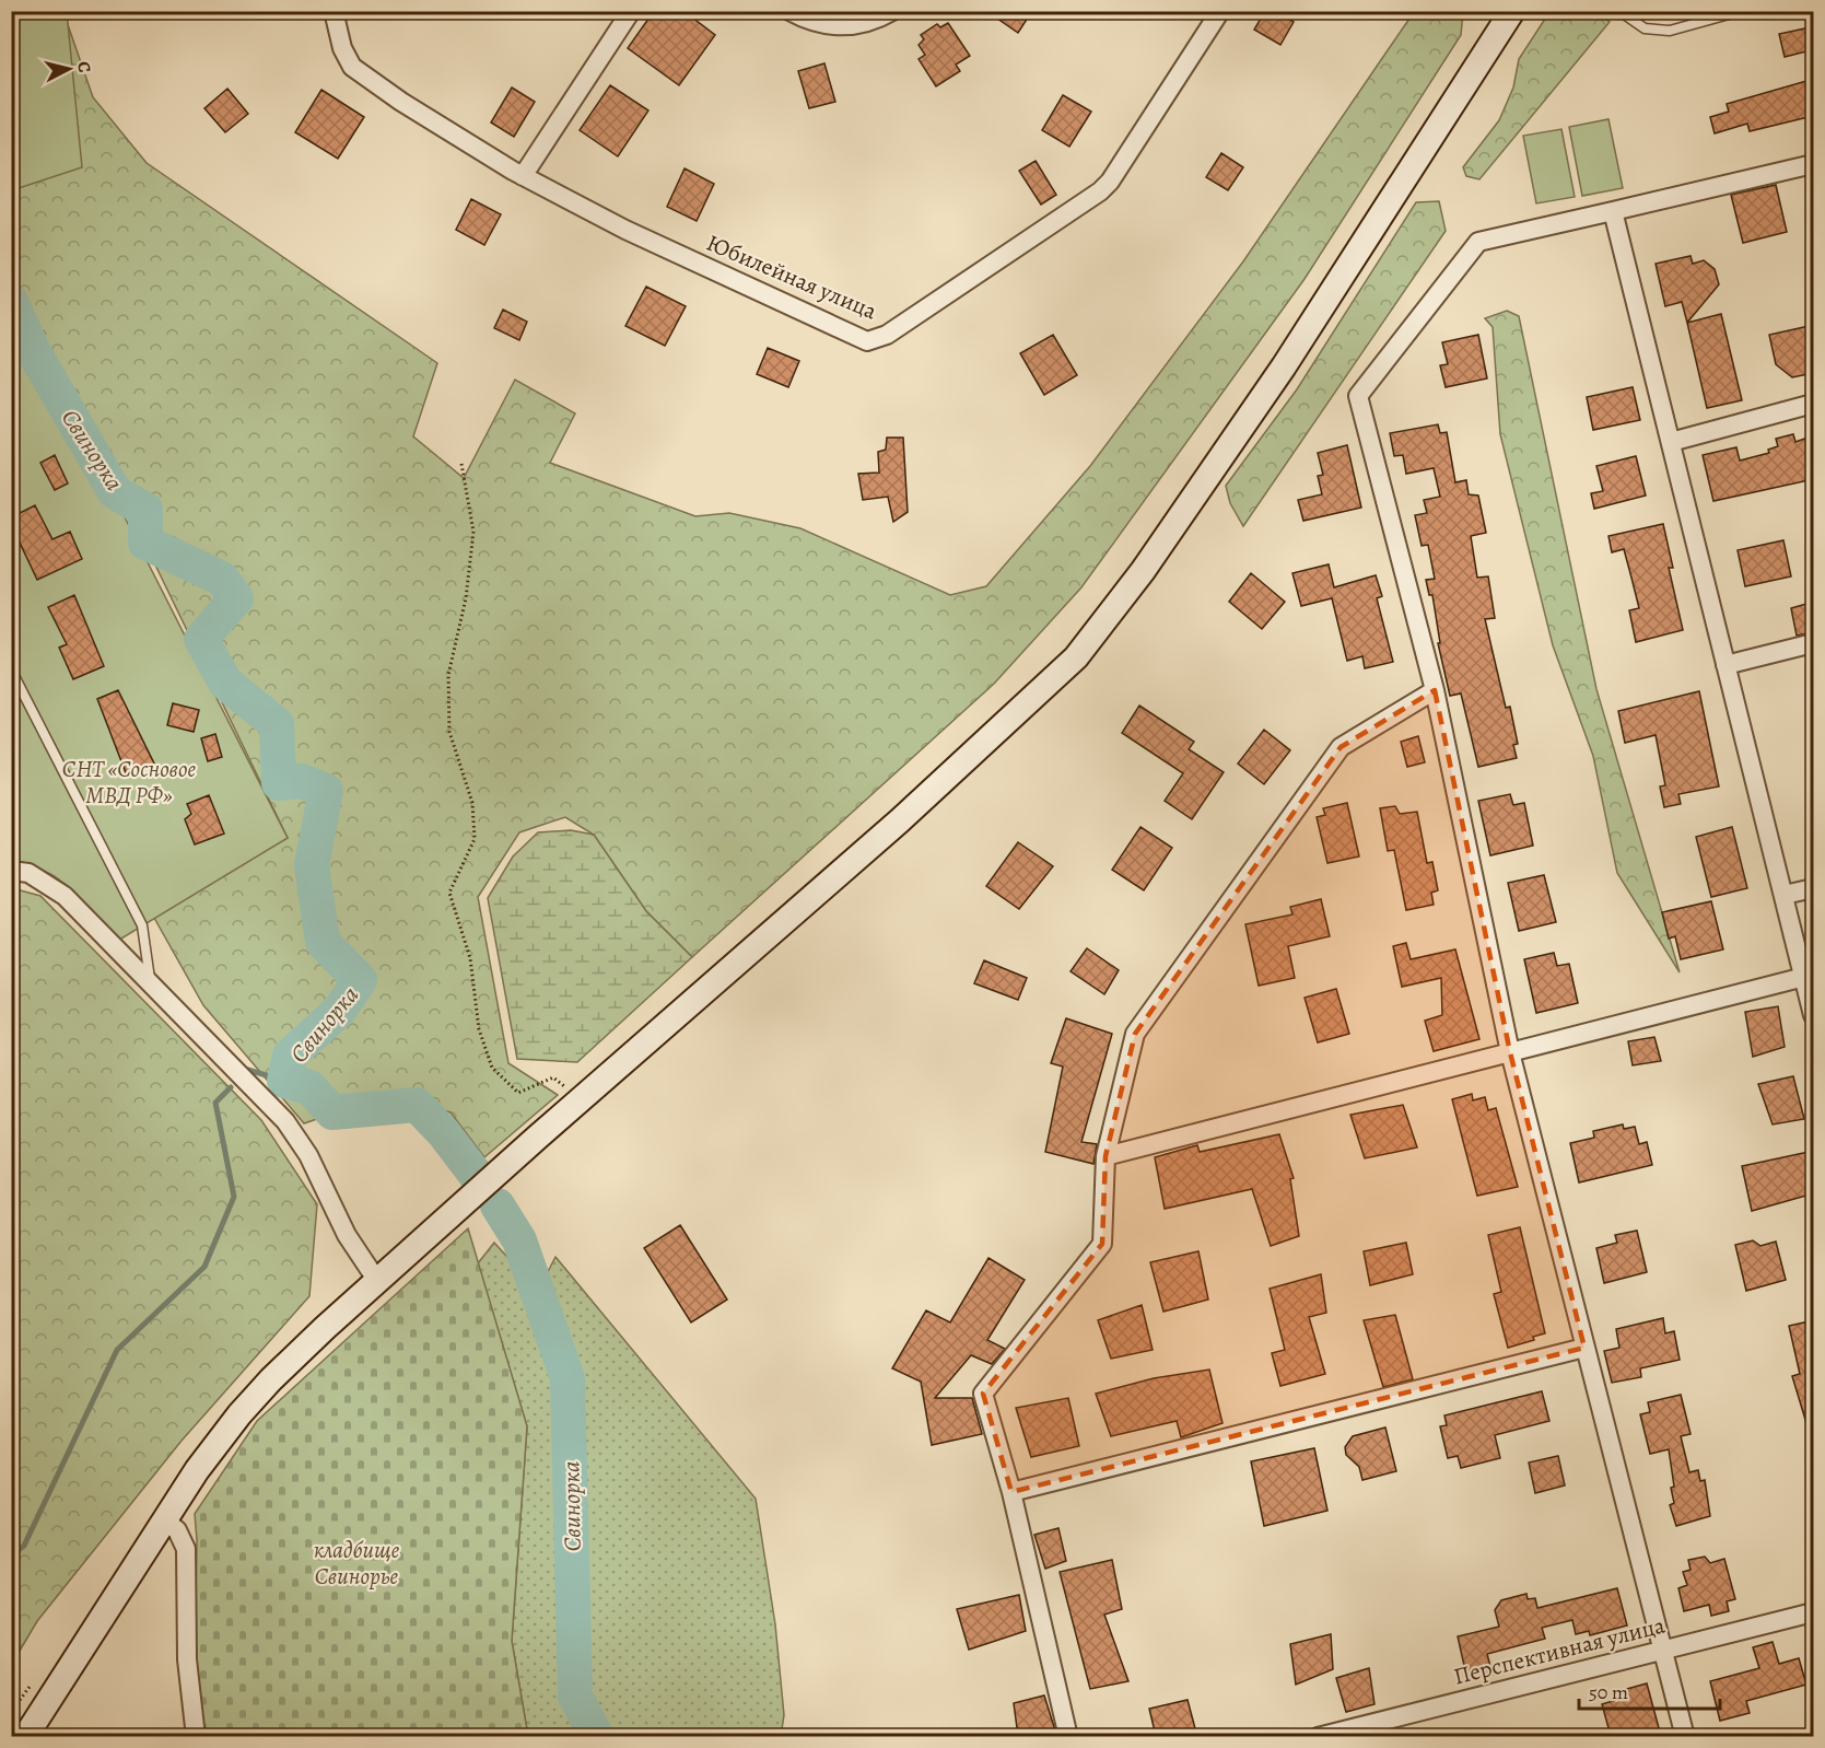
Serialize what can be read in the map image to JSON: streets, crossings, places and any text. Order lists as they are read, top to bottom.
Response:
{
  "streets": {
    "street": ["Юбилейная улица", "Перспективная улица"]
  },
  "water": ["Свинорка"],
  "parks": ["СНТ «Сосновое МВД РФ»", "кладбище Свинорье"],
  "scale_bar": "50 m",
  "north": "right"
}
